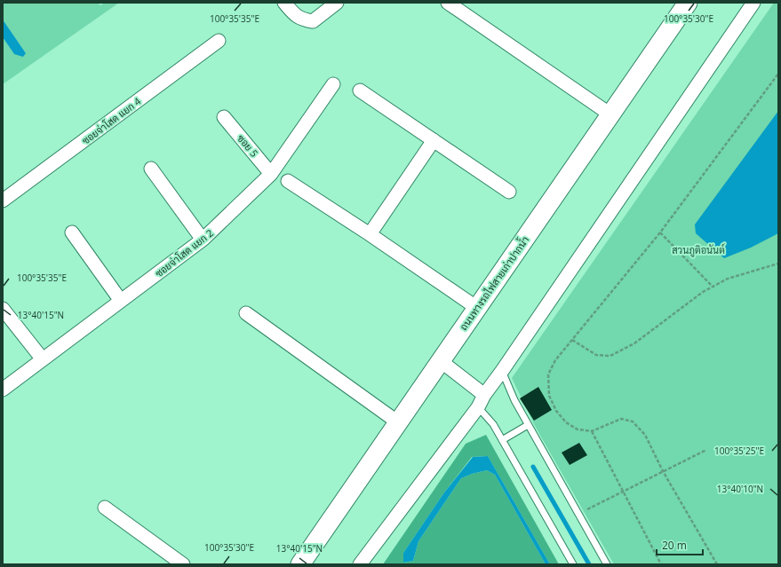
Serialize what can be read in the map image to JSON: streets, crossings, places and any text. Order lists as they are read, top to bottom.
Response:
{
  "streets": {
    "main road": ["ถนนทางรถไฟสายเก่าปากน้ำ"],
    "street": ["ซอยจ่าโสด แยก 4", "ซอย 5", "ซอยจ่าโสด แยก 2"]
  },
  "crossings": [
    ["ซอย 5", "ซอยจ่าโสด แยก 2"]
  ],
  "parks": ["สวนภูติอนันต์"],
  "scale_bar": "20 m",
  "coordinates": [
    "100°35'35\"E",
    "100°35'30\"E",
    "13°40'15\"N",
    "100°35'25\"E",
    "13°40'10\"N"
  ]
}
